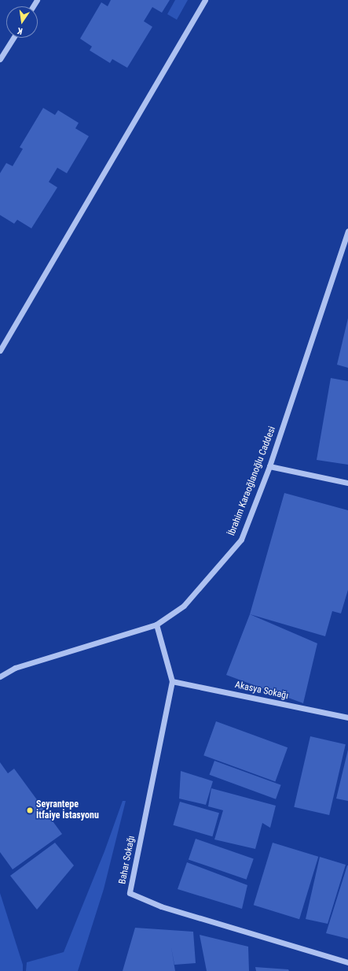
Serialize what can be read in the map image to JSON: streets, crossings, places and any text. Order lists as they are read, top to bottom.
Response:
{
  "streets": {
    "street": ["İbrahim Karaoğlanoğlu Caddesi", "Akasya Sokağı", "Bahar Sokağı"]
  },
  "crossings": [
    ["İbrahim Karaoğlanoğlu Caddesi", "Bahar Sokağı"],
    ["Akasya Sokağı", "Bahar Sokağı"]
  ],
  "places": ["Seyrantepe İtfaiye İstasyonu"],
  "north": "bottom"
}
